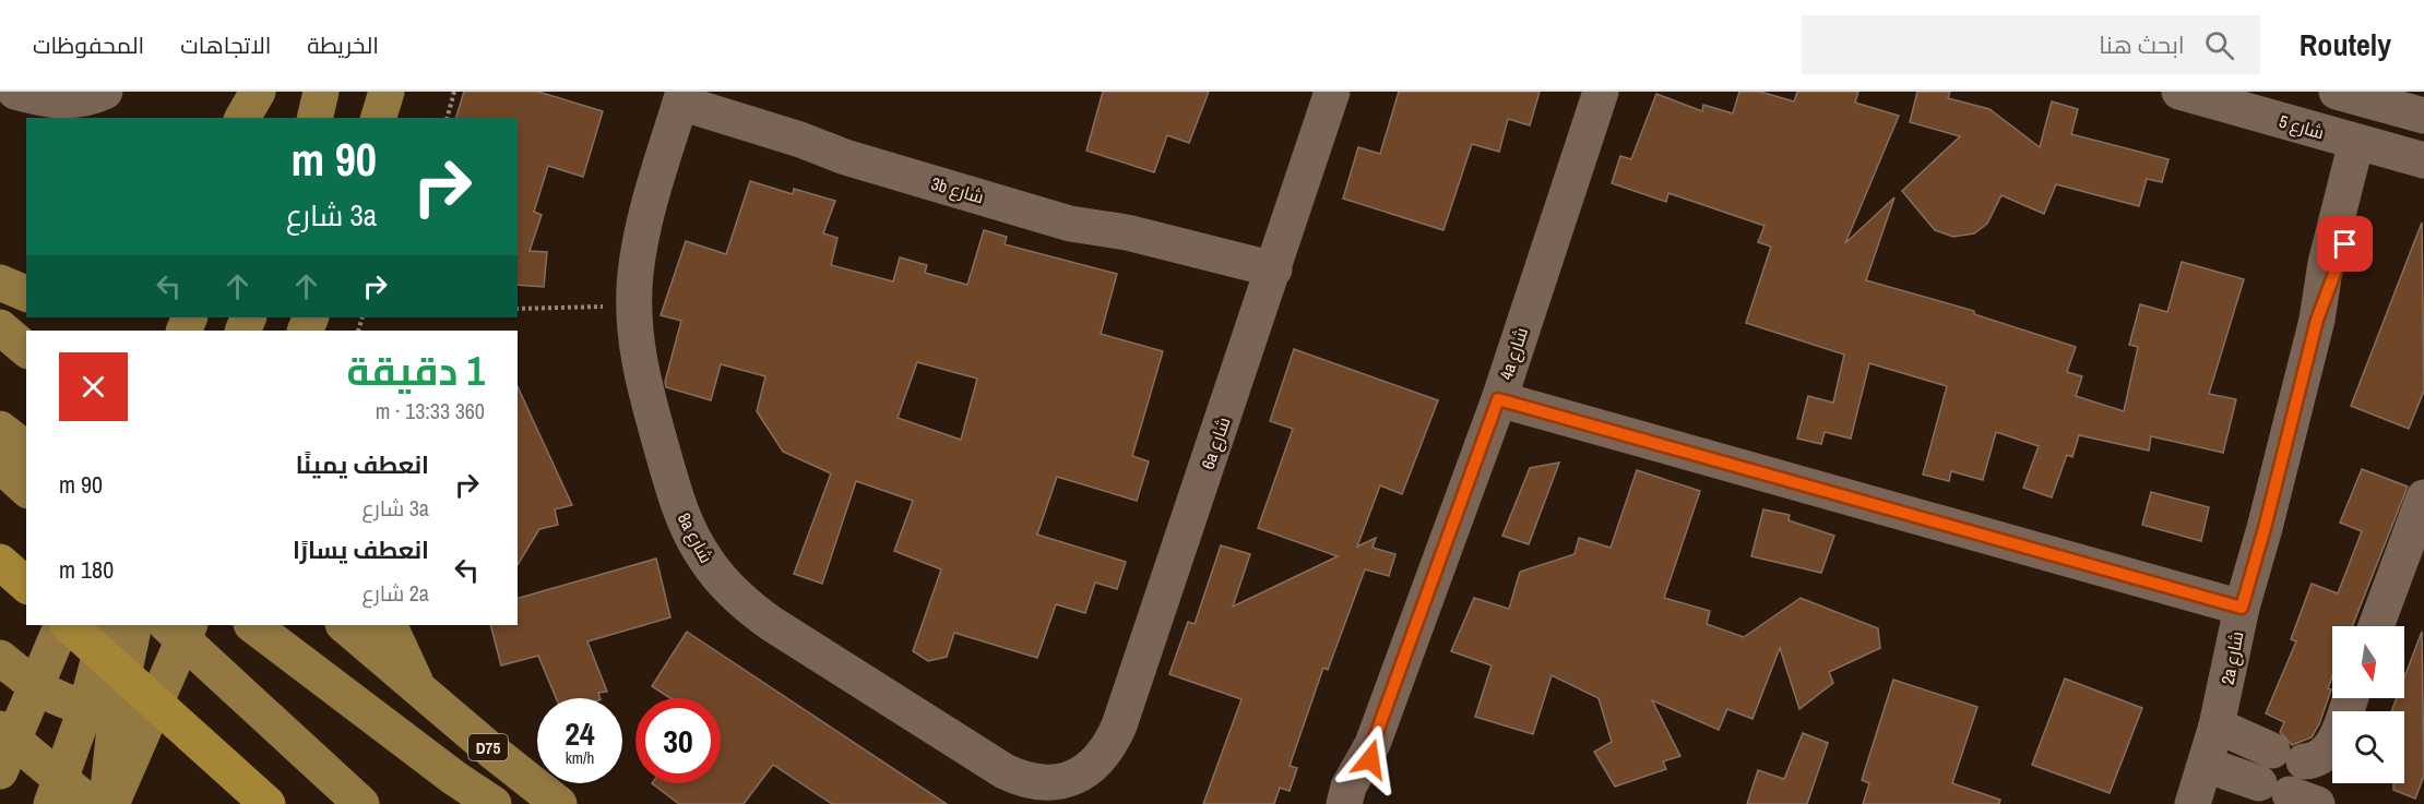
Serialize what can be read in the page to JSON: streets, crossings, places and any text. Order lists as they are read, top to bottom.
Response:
{
  "streets": {
    "main road": ["D75"],
    "street": [
      "شارع 5",
      "3b شارع",
      "4a شارع",
      "6a شارع",
      "8a شارع",
      "2a شارع"
    ]
  },
  "crossings": [
    ["شارع 5", "2a شارع"],
    ["3b شارع", "6a شارع"],
    ["3b شارع", "8a شارع"],
    ["6a شارع", "8a شارع"]
  ],
  "north": "bottom",
  "page": {
    "header": "Routely",
    "search": "ابحث هنا",
    "nav": ["الخريطة", "الاتجاهات", "المحفوظات"],
    "turn": ["90 m", "3a شارع"],
    "heading": ["1 دقيقة", "360 m · 13:33"],
    "list": [
      {
        "name": "انعطف يمينًا",
        "note": "3a شارع",
        "value": "90 m"
      },
      {
        "name": "انعطف يسارًا",
        "note": "2a شارع",
        "value": "180 m"
      }
    ],
    "speed": "24 km/h",
    "limit": "30"
  }
}
